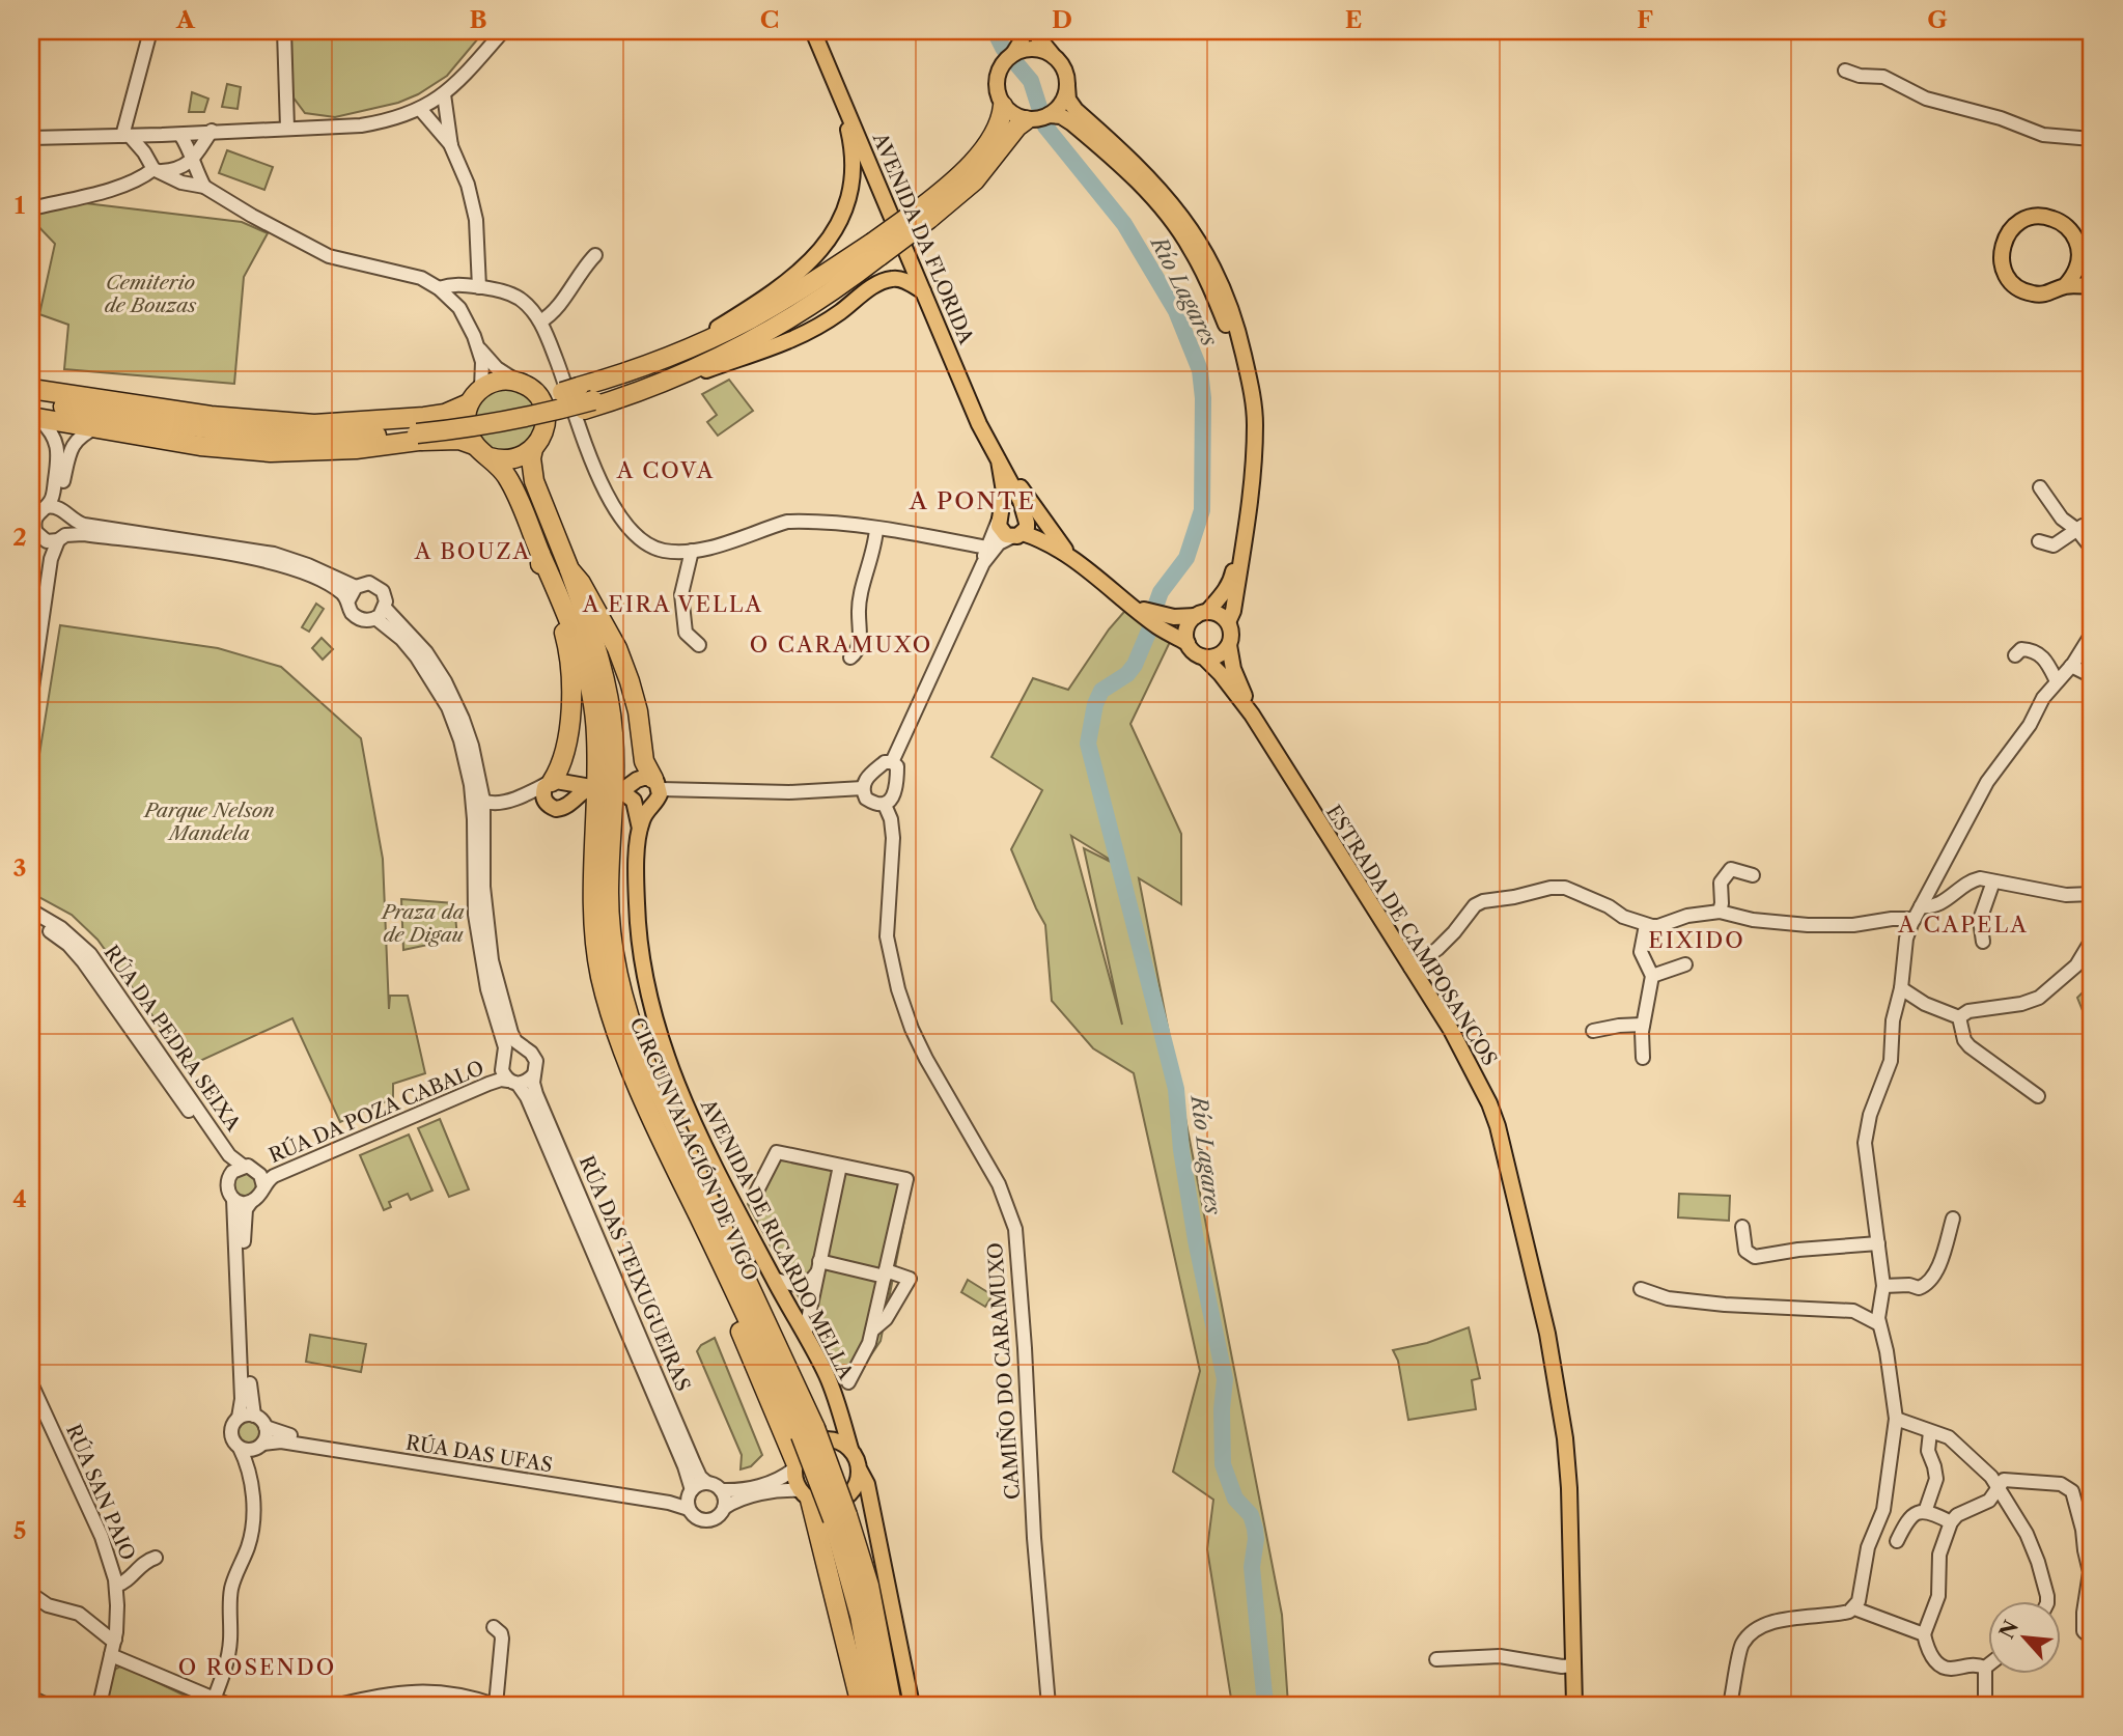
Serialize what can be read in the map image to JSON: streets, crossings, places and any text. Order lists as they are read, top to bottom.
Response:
{
  "streets": {
    "highway": ["CIRCUNVALACIÓN DE VIGO"],
    "main road": ["AVENIDA DA FLORIDA", "ESTRADA DE CAMPOSANCOS", "AVENIDA DE RICARDO MELLA"],
    "street": [
      "RÚA DA PEDRA SEIXA",
      "RÚA DA POZA CABALO",
      "RÚA DAS TEIXUGUEIRAS",
      "CAMIÑO DO CARAMUXO",
      "RÚA DAS UFAS",
      "RÚA SAN PAIO"
    ]
  },
  "crossings": [
    ["AVENIDA DA FLORIDA", "ESTRADA DE CAMPOSANCOS"],
    ["RÚA DA PEDRA SEIXA", "RÚA DA POZA CABALO"],
    ["RÚA DA POZA CABALO", "RÚA DAS TEIXUGUEIRAS"],
    ["RÚA DAS TEIXUGUEIRAS", "RÚA DAS UFAS"]
  ],
  "districts": [
    "A COVA",
    "A PONTE",
    "A BOUZA",
    "A EIRA VELLA",
    "O CARAMUXO",
    "A CAPELA",
    "EIXIDO",
    "O ROSENDO"
  ],
  "water": ["Río Lagares"],
  "parks": ["Cemiterio de Bouzas", "Parque Nelson Mandela", "Praza da de Digau"],
  "north": "top left",
  "grid": {
    "columns": [
      "A",
      "B",
      "C",
      "D",
      "E",
      "F",
      "G"
    ],
    "rows": [
      "1",
      "2",
      "3",
      "4",
      "5"
    ]
  }
}
